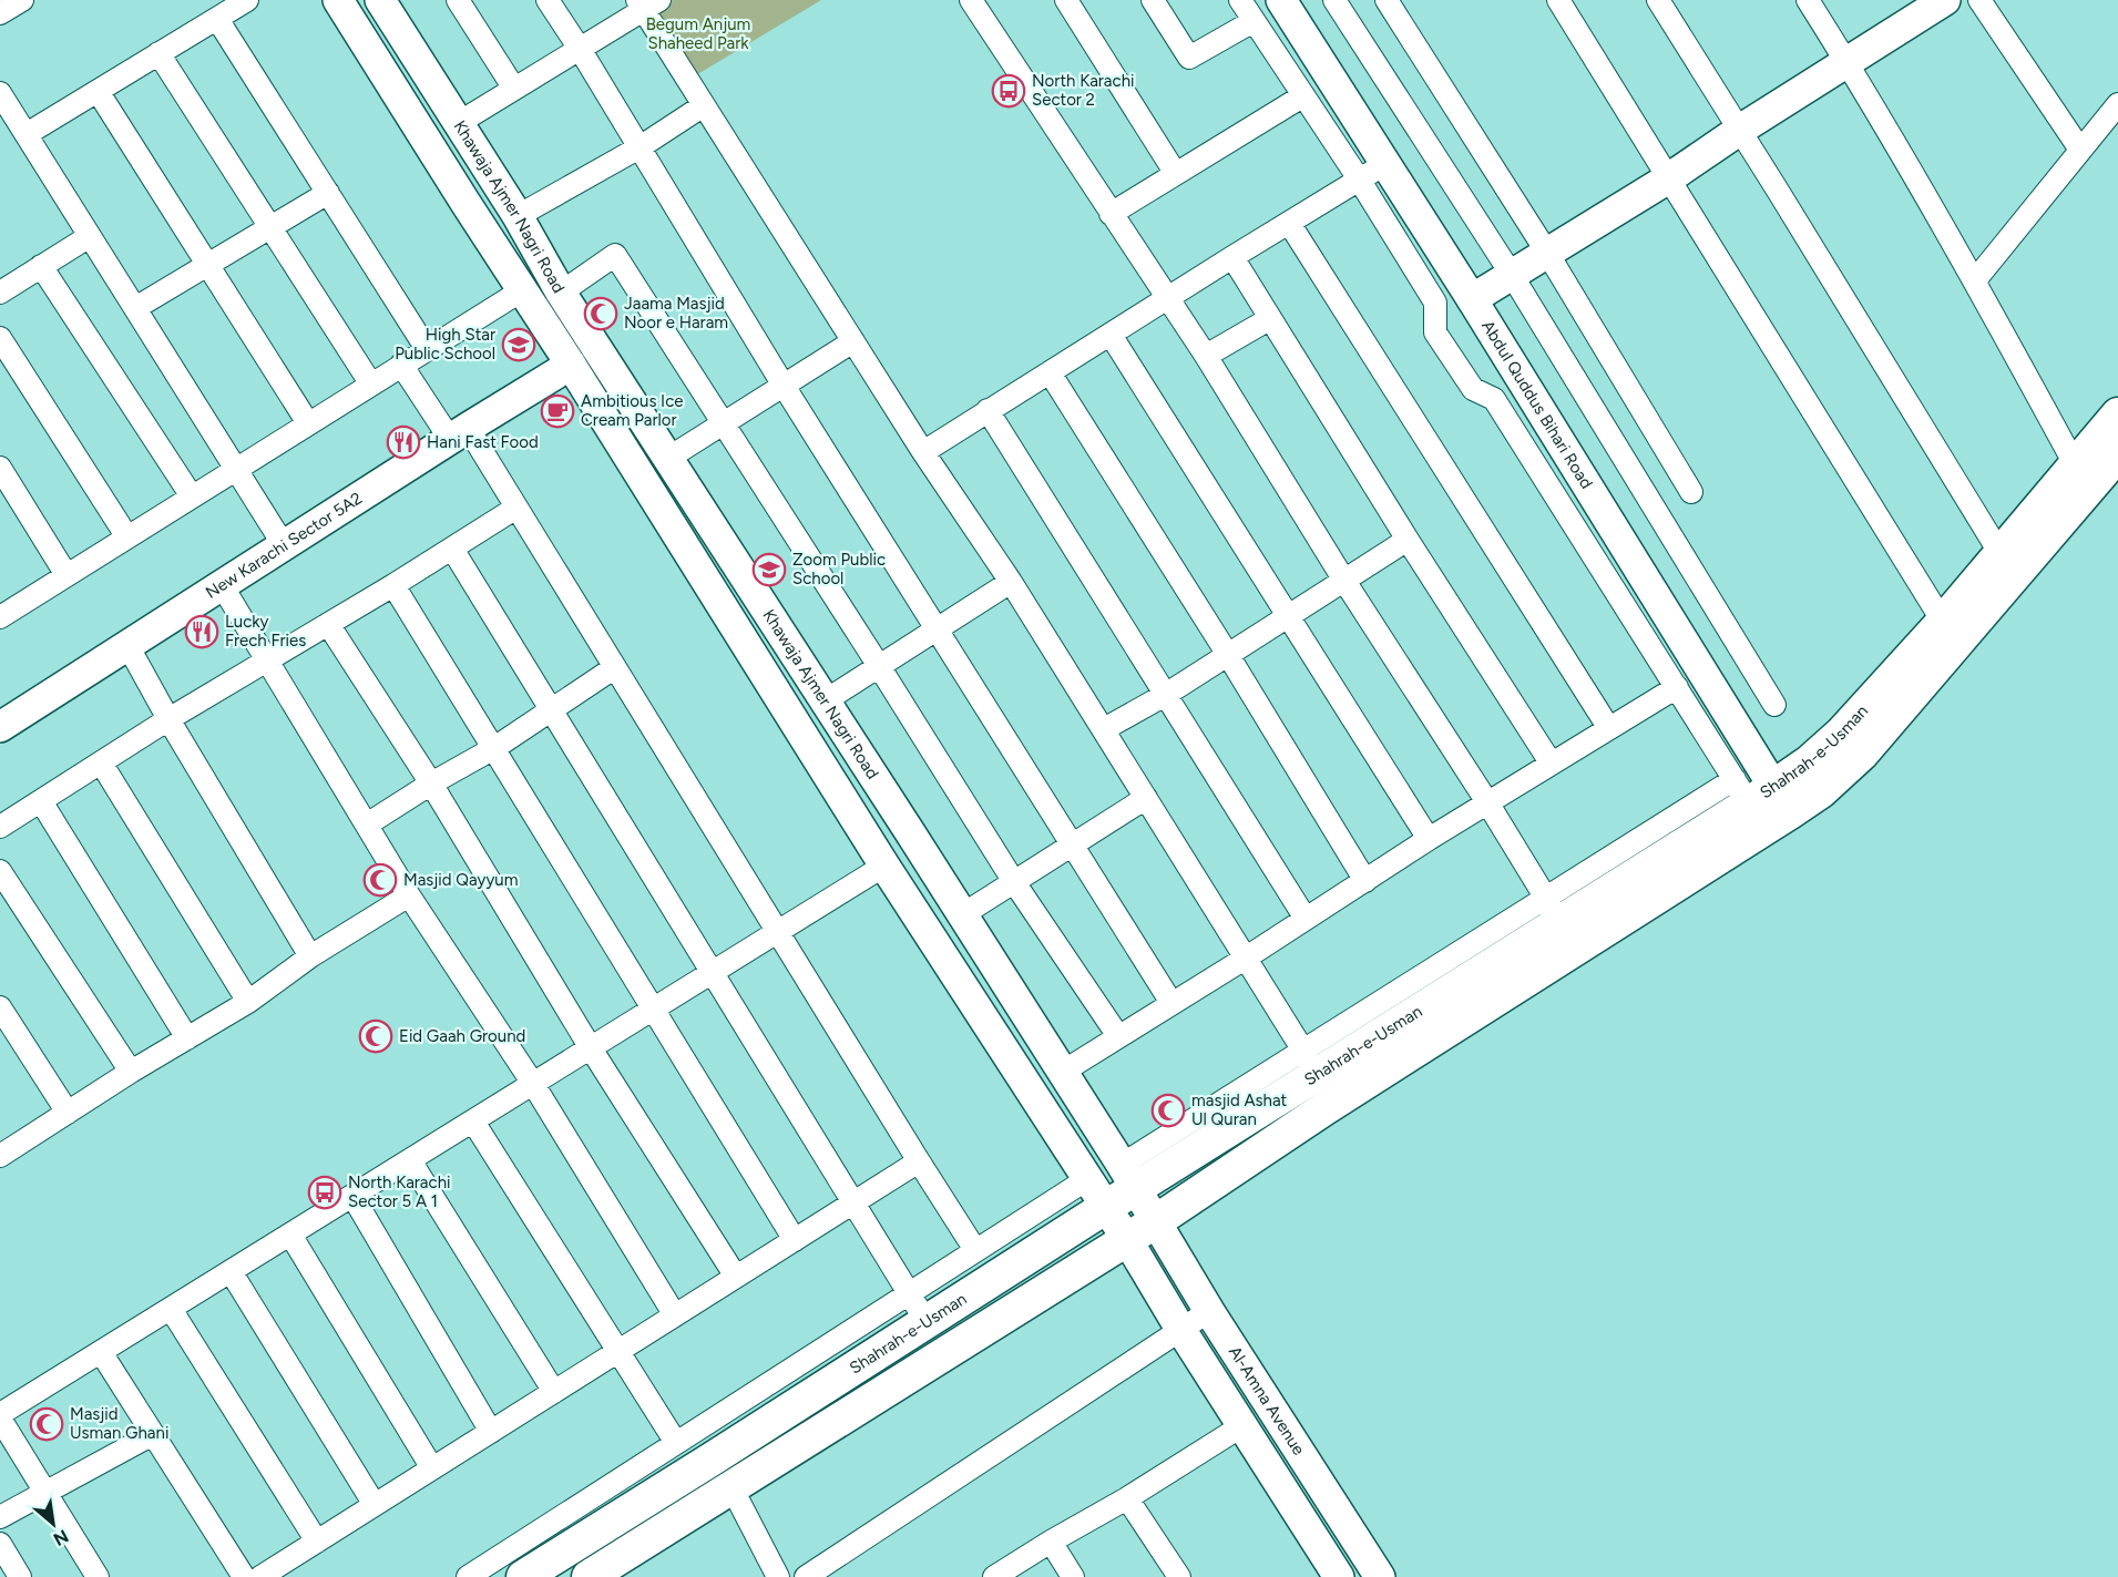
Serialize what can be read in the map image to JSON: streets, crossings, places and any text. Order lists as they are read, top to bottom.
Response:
{
  "streets": {
    "main road": [
      "Khawaja Ajmer Nagri Road",
      "Abdul Quddus Bihari Road",
      "New Karachi Sector 5A2",
      "Shahrah-e-Usman",
      "Al-Amna Avenue"
    ]
  },
  "crossings": [
    ["Khawaja Ajmer Nagri Road", "New Karachi Sector 5A2"],
    ["Khawaja Ajmer Nagri Road", "Shahrah-e-Usman"],
    ["Khawaja Ajmer Nagri Road", "Al-Amna Avenue"],
    ["Abdul Quddus Bihari Road", "Shahrah-e-Usman"],
    ["Shahrah-e-Usman", "Al-Amna Avenue"]
  ],
  "parks": ["Begum Anjum Shaheed Park"],
  "places": {
    "bus stop": ["North Karachi Sector 2", "North Karachi Sector 5 A 1"],
    "mosque": [
      "Jaama Masjid Noor e Haram",
      "Masjid Qayyum",
      "Eid Gaah Ground",
      "masjid Ashat Ul Quran",
      "Masjid Usman Ghani"
    ],
    "school or university": ["High Star Public School", "Zoom Public School"],
    "cafe": ["Ambitious Ice Cream Parlor"],
    "restaurant": ["Hani Fast Food", "Lucky Frech Fries"]
  },
  "north": "bottom right"
}
